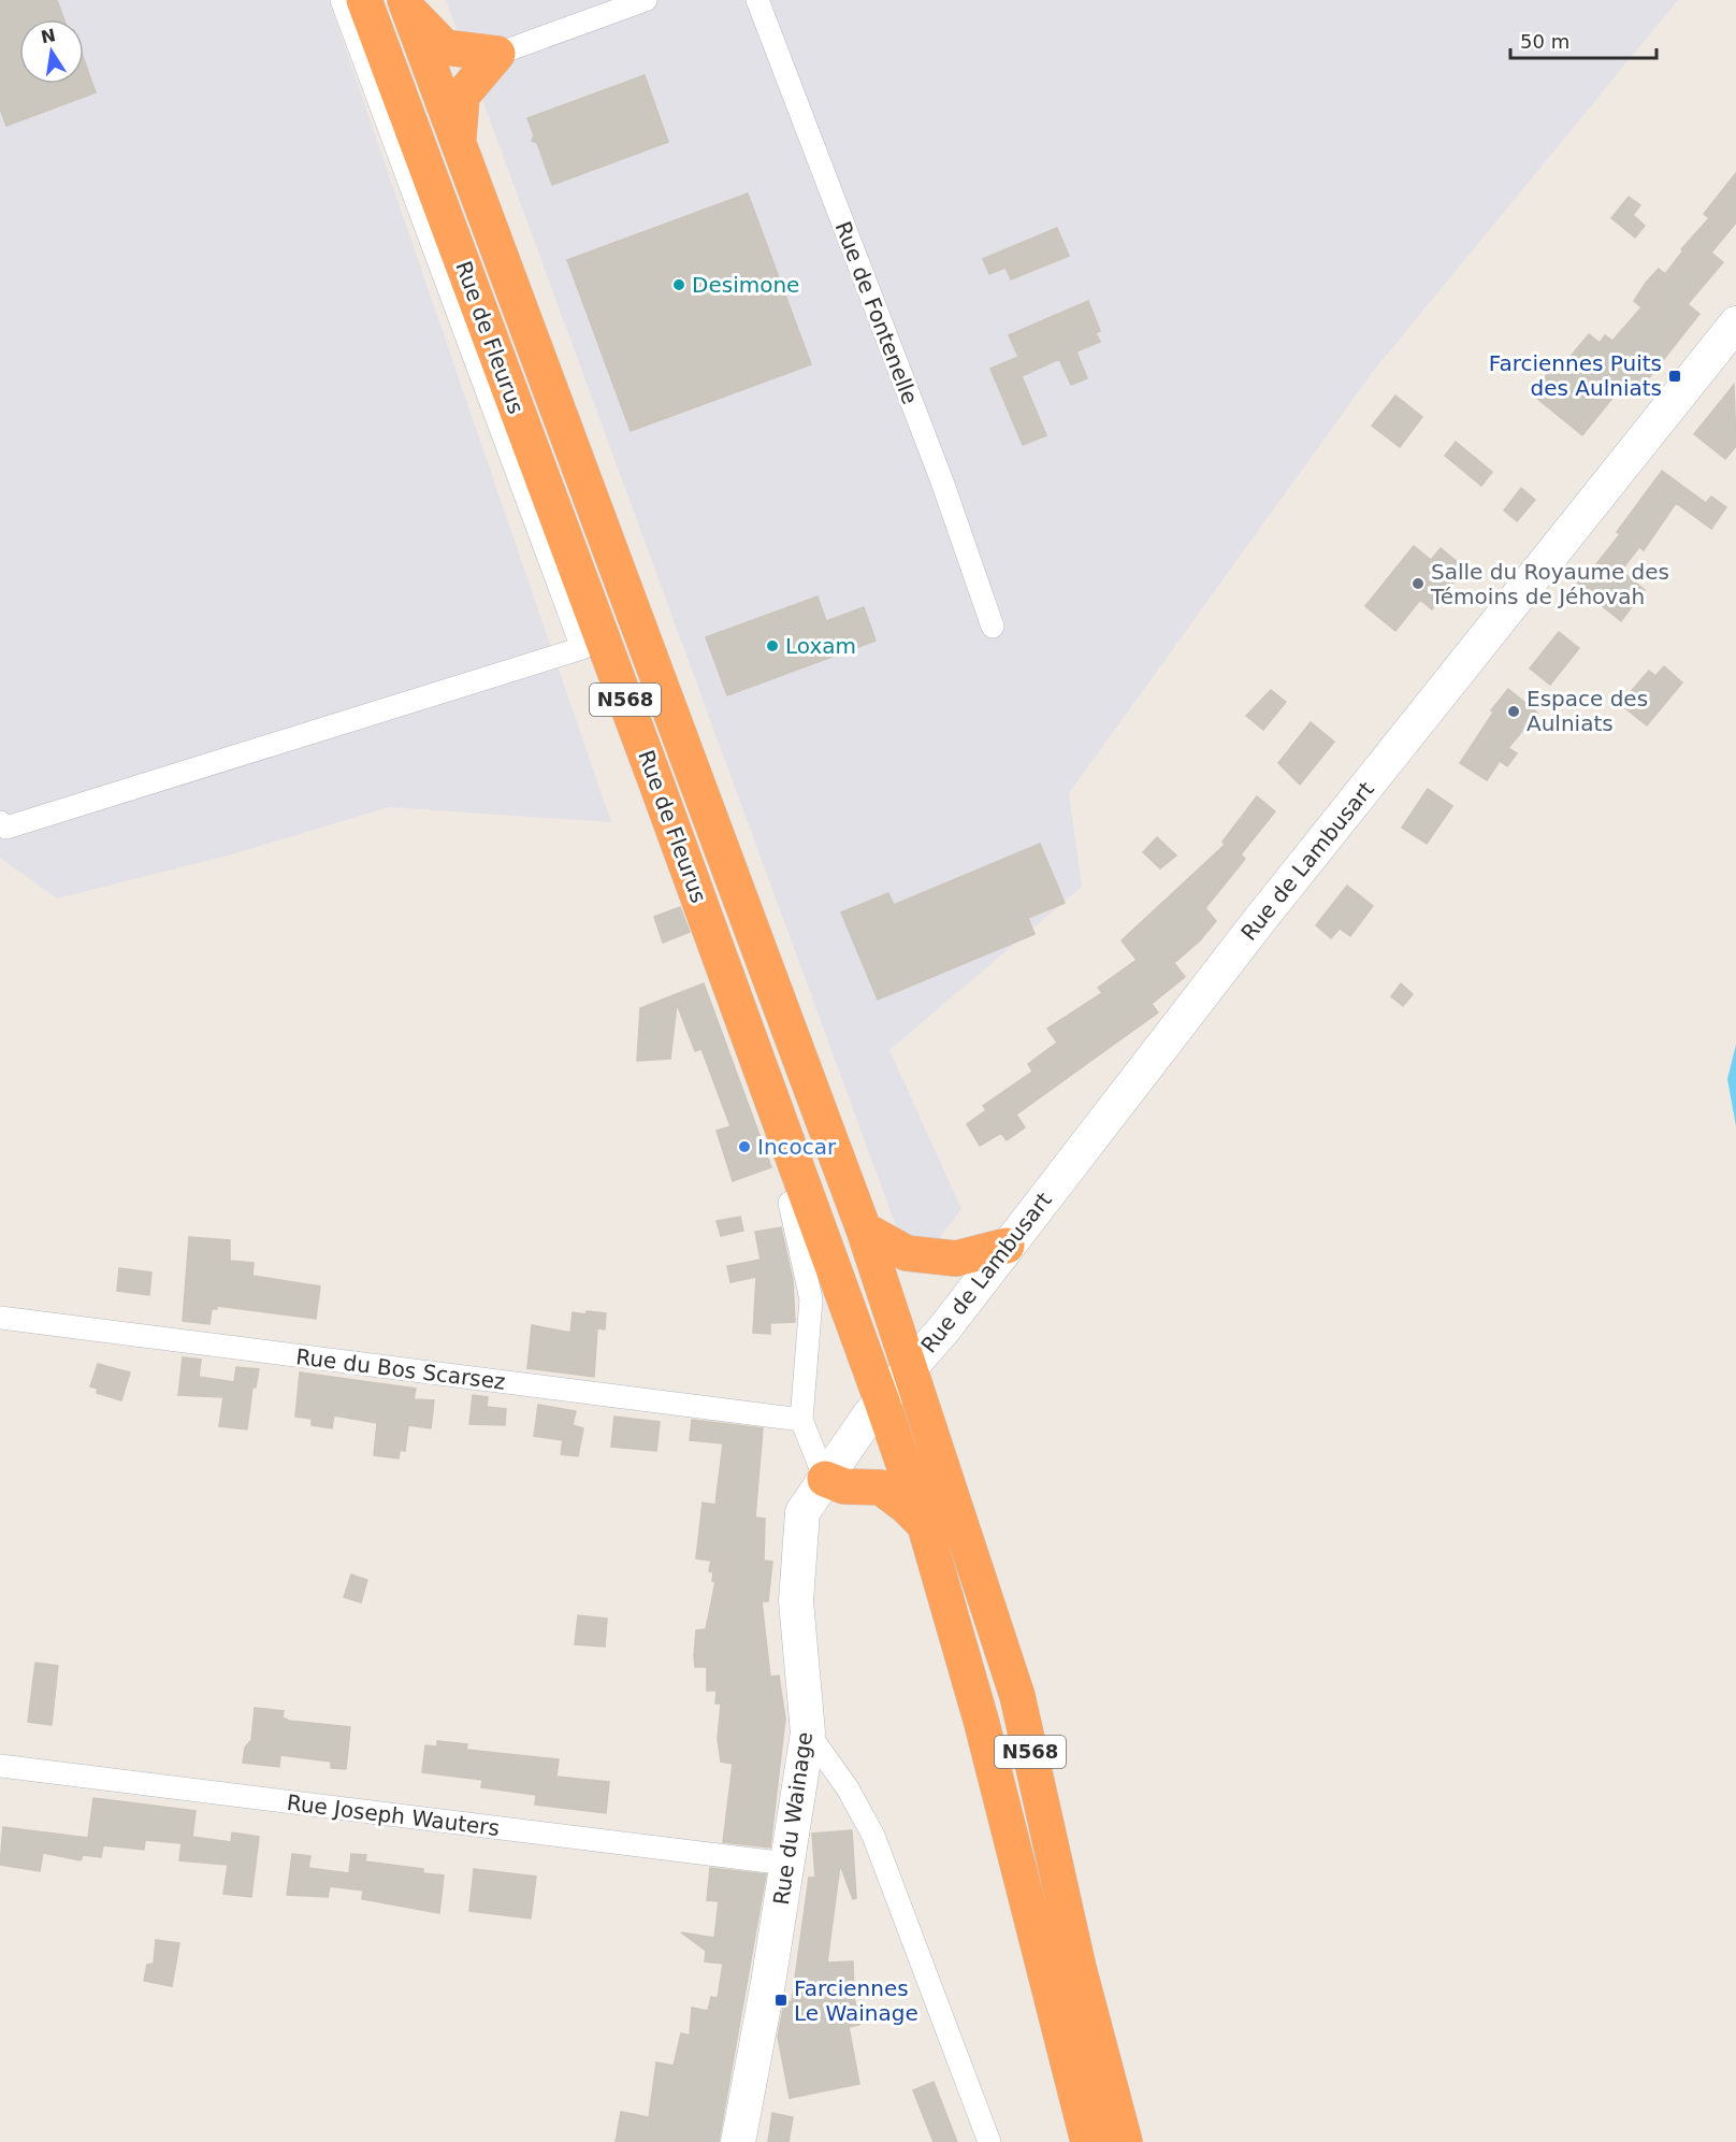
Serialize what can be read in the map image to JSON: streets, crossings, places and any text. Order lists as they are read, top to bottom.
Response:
{
  "streets": {
    "highway": ["Rue de Fleurus", "N568"],
    "main road": ["Rue de Lambusart", "Rue du Wainage"],
    "street": ["Rue de Fontenelle", "Rue du Bos Scarsez", "Rue Joseph Wauters"]
  },
  "crossings": [
    ["Rue de Fleurus", "N568"],
    ["Rue de Fleurus", "Rue de Lambusart"],
    ["Rue de Fleurus", "Rue du Wainage"],
    ["N568", "Rue de Lambusart"],
    ["N568", "Rue du Wainage"],
    ["Rue de Lambusart", "Rue du Wainage"],
    ["Rue Joseph Wauters", "Rue du Wainage"]
  ],
  "places": {
    "other": [
      "Desimone",
      "Salle du Royaume des Témoins de Jéhovah",
      "Loxam",
      "Espace des Aulniats",
      "Incocar"
    ],
    "transit": ["Farciennes Puits des Aulniats", "Farciennes Le Wainage"]
  },
  "scale_bar": "50 m",
  "north": "top"
}
